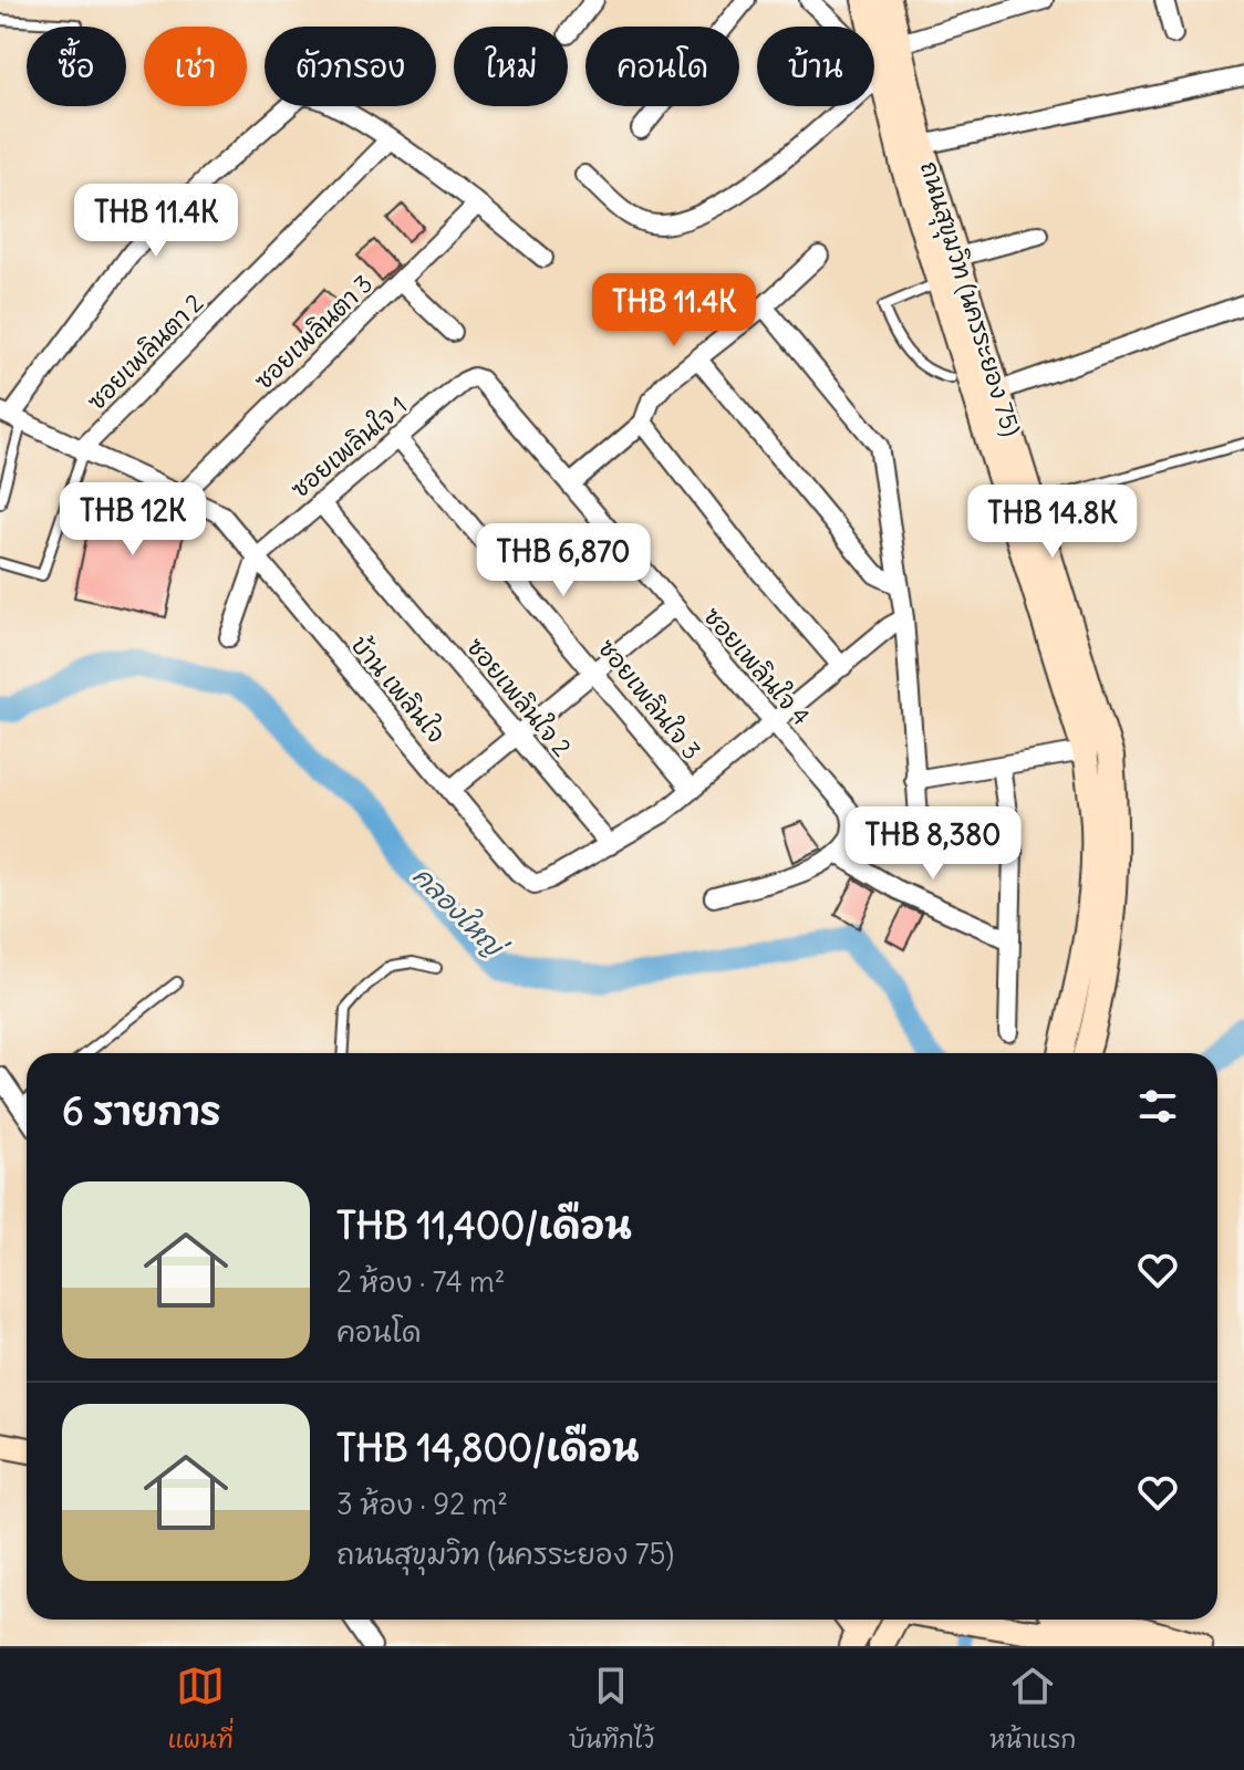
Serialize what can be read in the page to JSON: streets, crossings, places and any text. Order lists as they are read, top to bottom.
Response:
{
  "streets": {
    "street": [
      "ถนนสุขุมวิท (นครระยอง 75)",
      "ซอยเพลินตา 3",
      "ซอยเพลินตา 2",
      "ซอยเพลินใจ 1",
      "ซอยเพลินใจ 4",
      "บ้าน เพลินใจ",
      "ซอยเพลินใจ 2",
      "ซอยเพลินใจ 3"
    ]
  },
  "crossings": [
    ["ซอยเพลินตา 3", "บ้าน เพลินใจ"],
    ["ซอยเพลินใจ 1", "ซอยเพลินใจ 4"],
    ["ซอยเพลินใจ 1", "บ้าน เพลินใจ"],
    ["ซอยเพลินใจ 1", "ซอยเพลินใจ 2"],
    ["ซอยเพลินใจ 1", "ซอยเพลินใจ 3"],
    ["บ้าน เพลินใจ", "ซอยเพลินใจ 2"]
  ],
  "water": ["คลองใหญ่"],
  "page": {
    "chip": [
      "ซื้อ",
      "เช่า",
      "ตัวกรอง",
      "ใหม่",
      "คอนโด",
      "บ้าน"
    ],
    "price": [
      "THB 11.4K",
      "THB 11.4K",
      "THB 12K",
      "THB 14.8K",
      "THB 6,870",
      "THB 8,380"
    ],
    "heading": "6 รายการ",
    "list": [
      {
        "name": "THB 11,400/เดือน",
        "note": "2 ห้อง · 74 m² · คอนโด"
      },
      {
        "name": "THB 14,800/เดือน",
        "note": "3 ห้อง · 92 m² · ถนนสุขุมวิท (นครระยอง 75)"
      }
    ],
    "tabs": ["แผนที่", "บันทึกไว้", "หน้าแรก"]
  }
}
